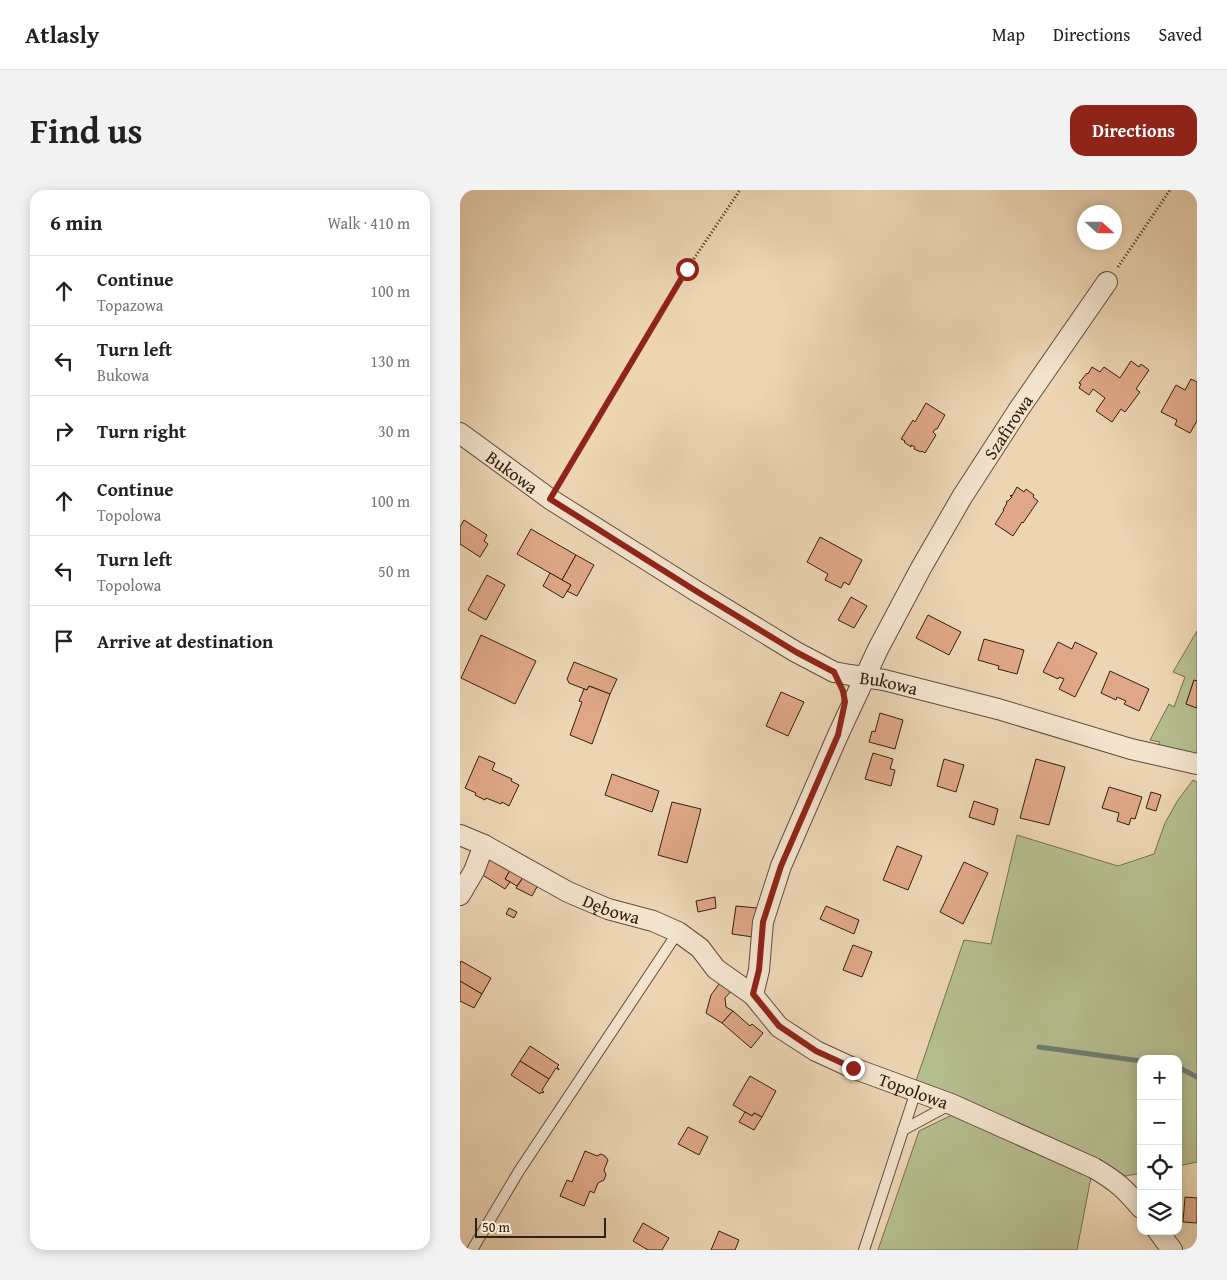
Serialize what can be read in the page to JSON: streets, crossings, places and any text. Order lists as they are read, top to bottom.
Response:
{
  "streets": {
    "street": [
      "Szafirowa",
      "Bukowa",
      "Dębowa",
      "Topolowa"
    ]
  },
  "crossings": [
    ["Szafirowa", "Bukowa"],
    ["Dębowa", "Topolowa"]
  ],
  "scale_bar": "50 m",
  "north": "right",
  "page": {
    "header": "Atlasly",
    "nav": ["Map", "Directions", "Saved"],
    "title": "Find us",
    "buttons": "Directions",
    "heading": ["6 min", "Walk · 410 m"],
    "list": [
      ["Continue", "Topazowa", "100 m"],
      ["Turn left", "Bukowa", "130 m"],
      ["Turn right", "30 m"],
      ["Continue", "Topolowa", "100 m"],
      ["Turn left", "Topolowa", "50 m"],
      "Arrive at destination"
    ],
    "map_buttons": ["+", "−"],
    "scale": "50 m"
  }
}
